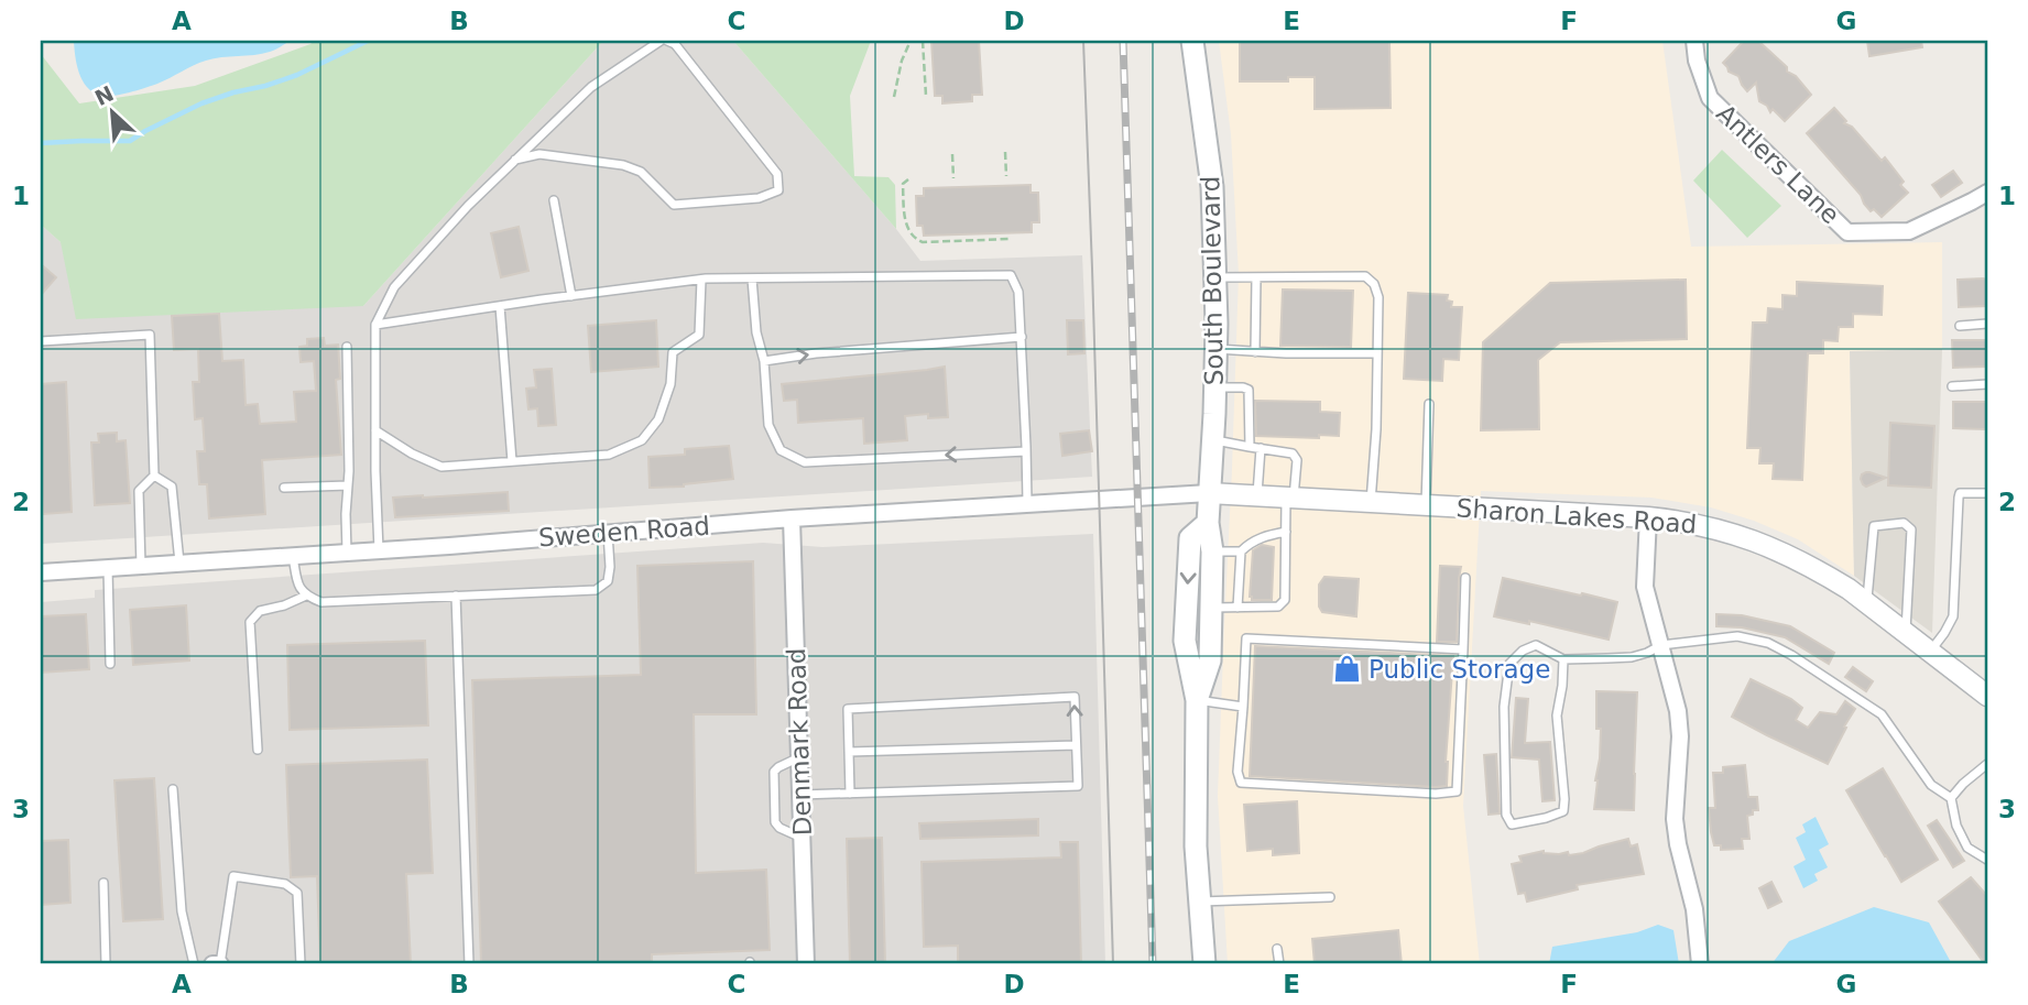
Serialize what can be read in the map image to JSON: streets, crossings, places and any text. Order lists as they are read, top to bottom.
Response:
{
  "streets": {
    "main road": ["South Boulevard"],
    "street": [
      "Antlers Lane",
      "Sharon Lakes Road",
      "Sweden Road",
      "Denmark Road"
    ]
  },
  "crossings": [
    ["South Boulevard", "Sharon Lakes Road"],
    ["South Boulevard", "Sweden Road"],
    ["Sharon Lakes Road", "Sweden Road"],
    ["Sweden Road", "Denmark Road"]
  ],
  "places": {
    "shop": ["Public Storage"]
  },
  "north": "top left",
  "grid": {
    "columns": [
      "A",
      "B",
      "C",
      "D",
      "E",
      "F",
      "G"
    ],
    "rows": ["1", "2", "3"]
  }
}
